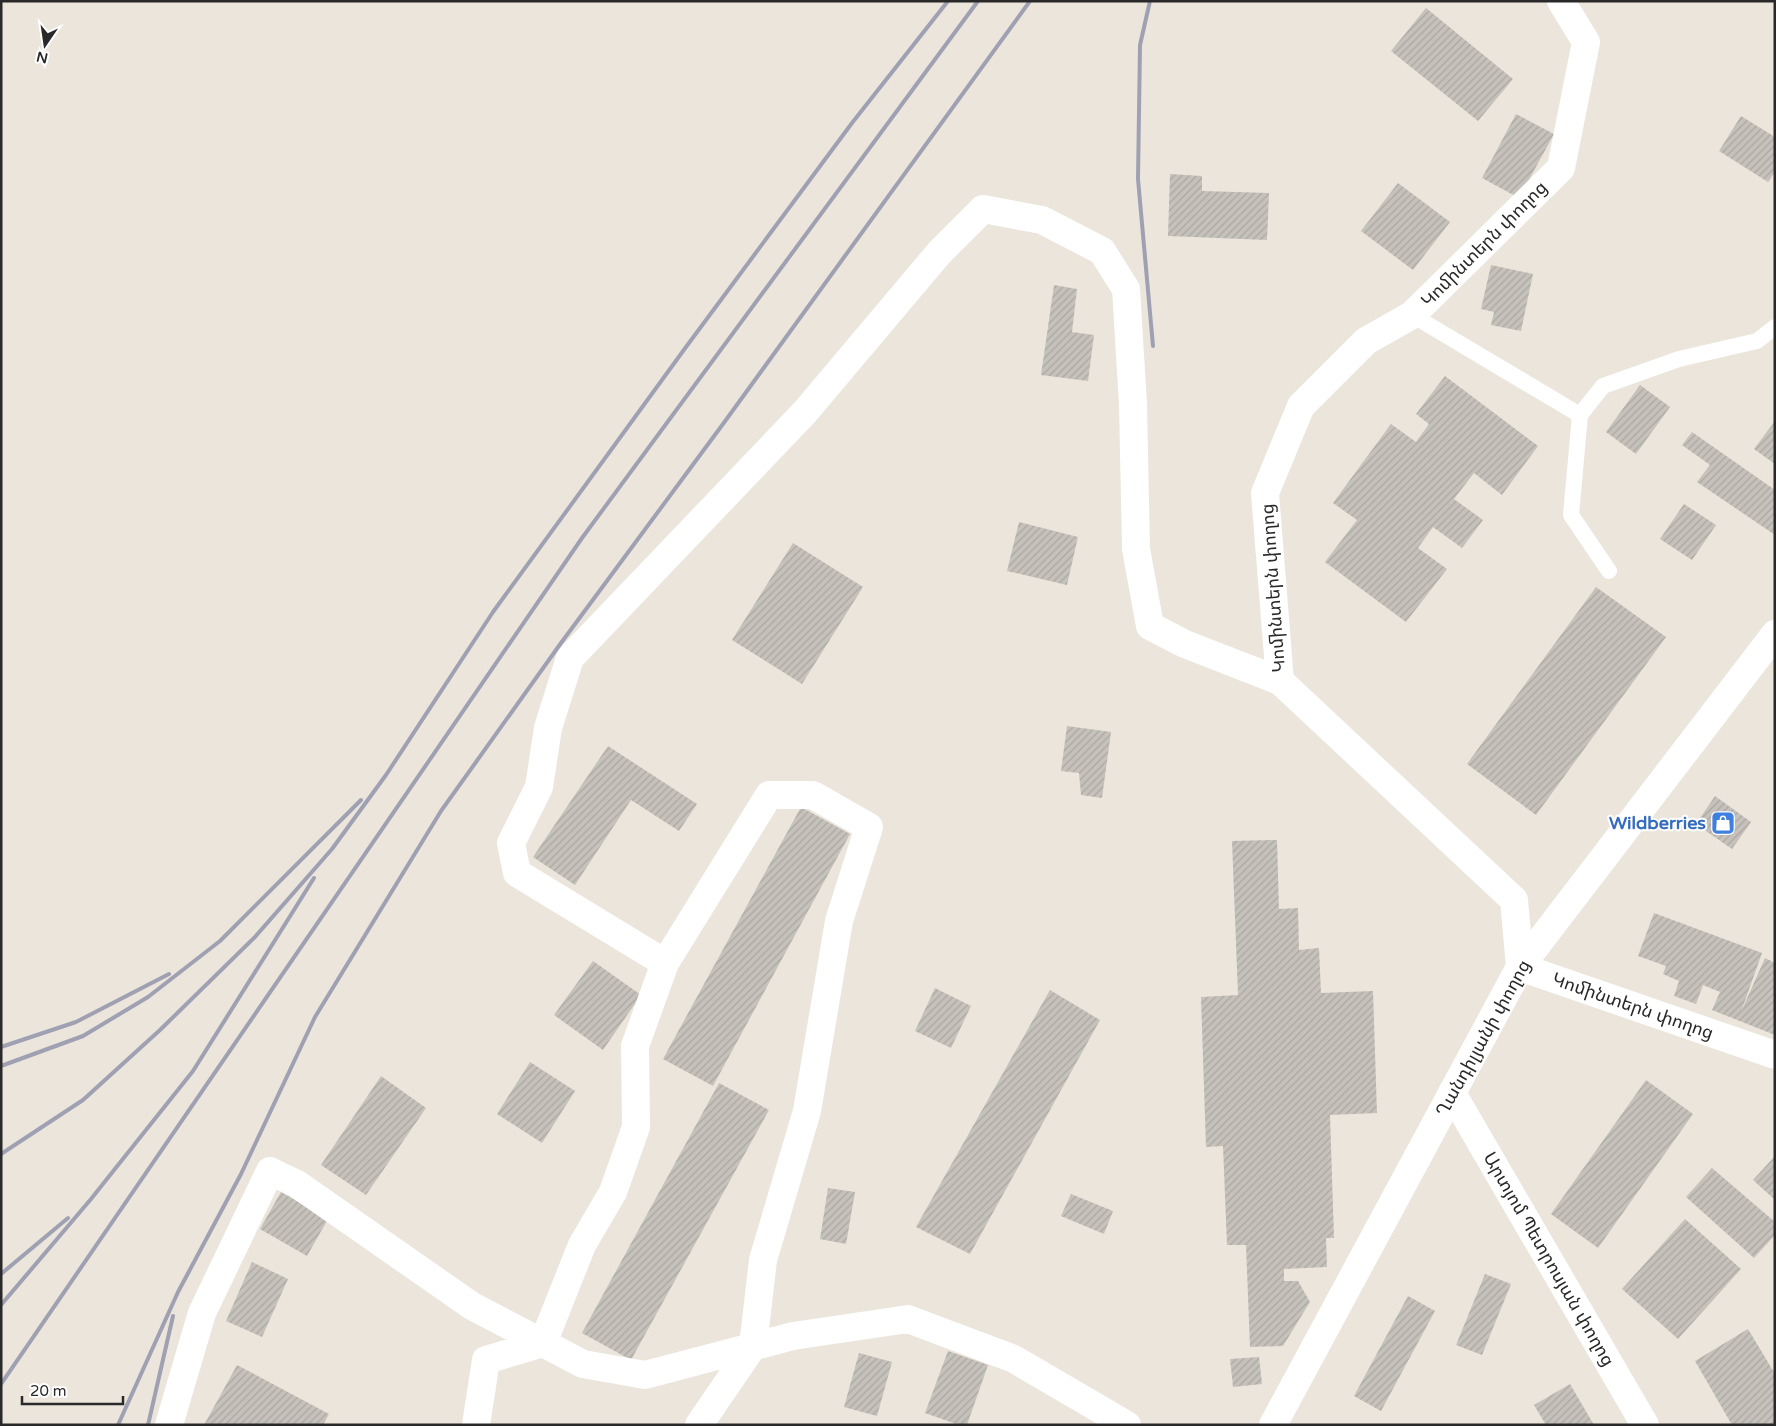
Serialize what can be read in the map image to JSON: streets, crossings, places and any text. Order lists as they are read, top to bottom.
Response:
{
  "streets": {
    "street": ["Կոմինտերն փողոց", "Ղանդիլյանի փողոց", "Արտյոմ Պետրոսյան փողոց"]
  },
  "crossings": [
    ["Կոմինտերն փողոց", "Ղանդիլյանի փողոց"],
    ["Ղանդիլյանի փողոց", "Արտյոմ Պետրոսյան փողոց"]
  ],
  "places": {
    "shop": ["Wildberries"]
  },
  "scale_bar": "20 m",
  "north": "bottom"
}
